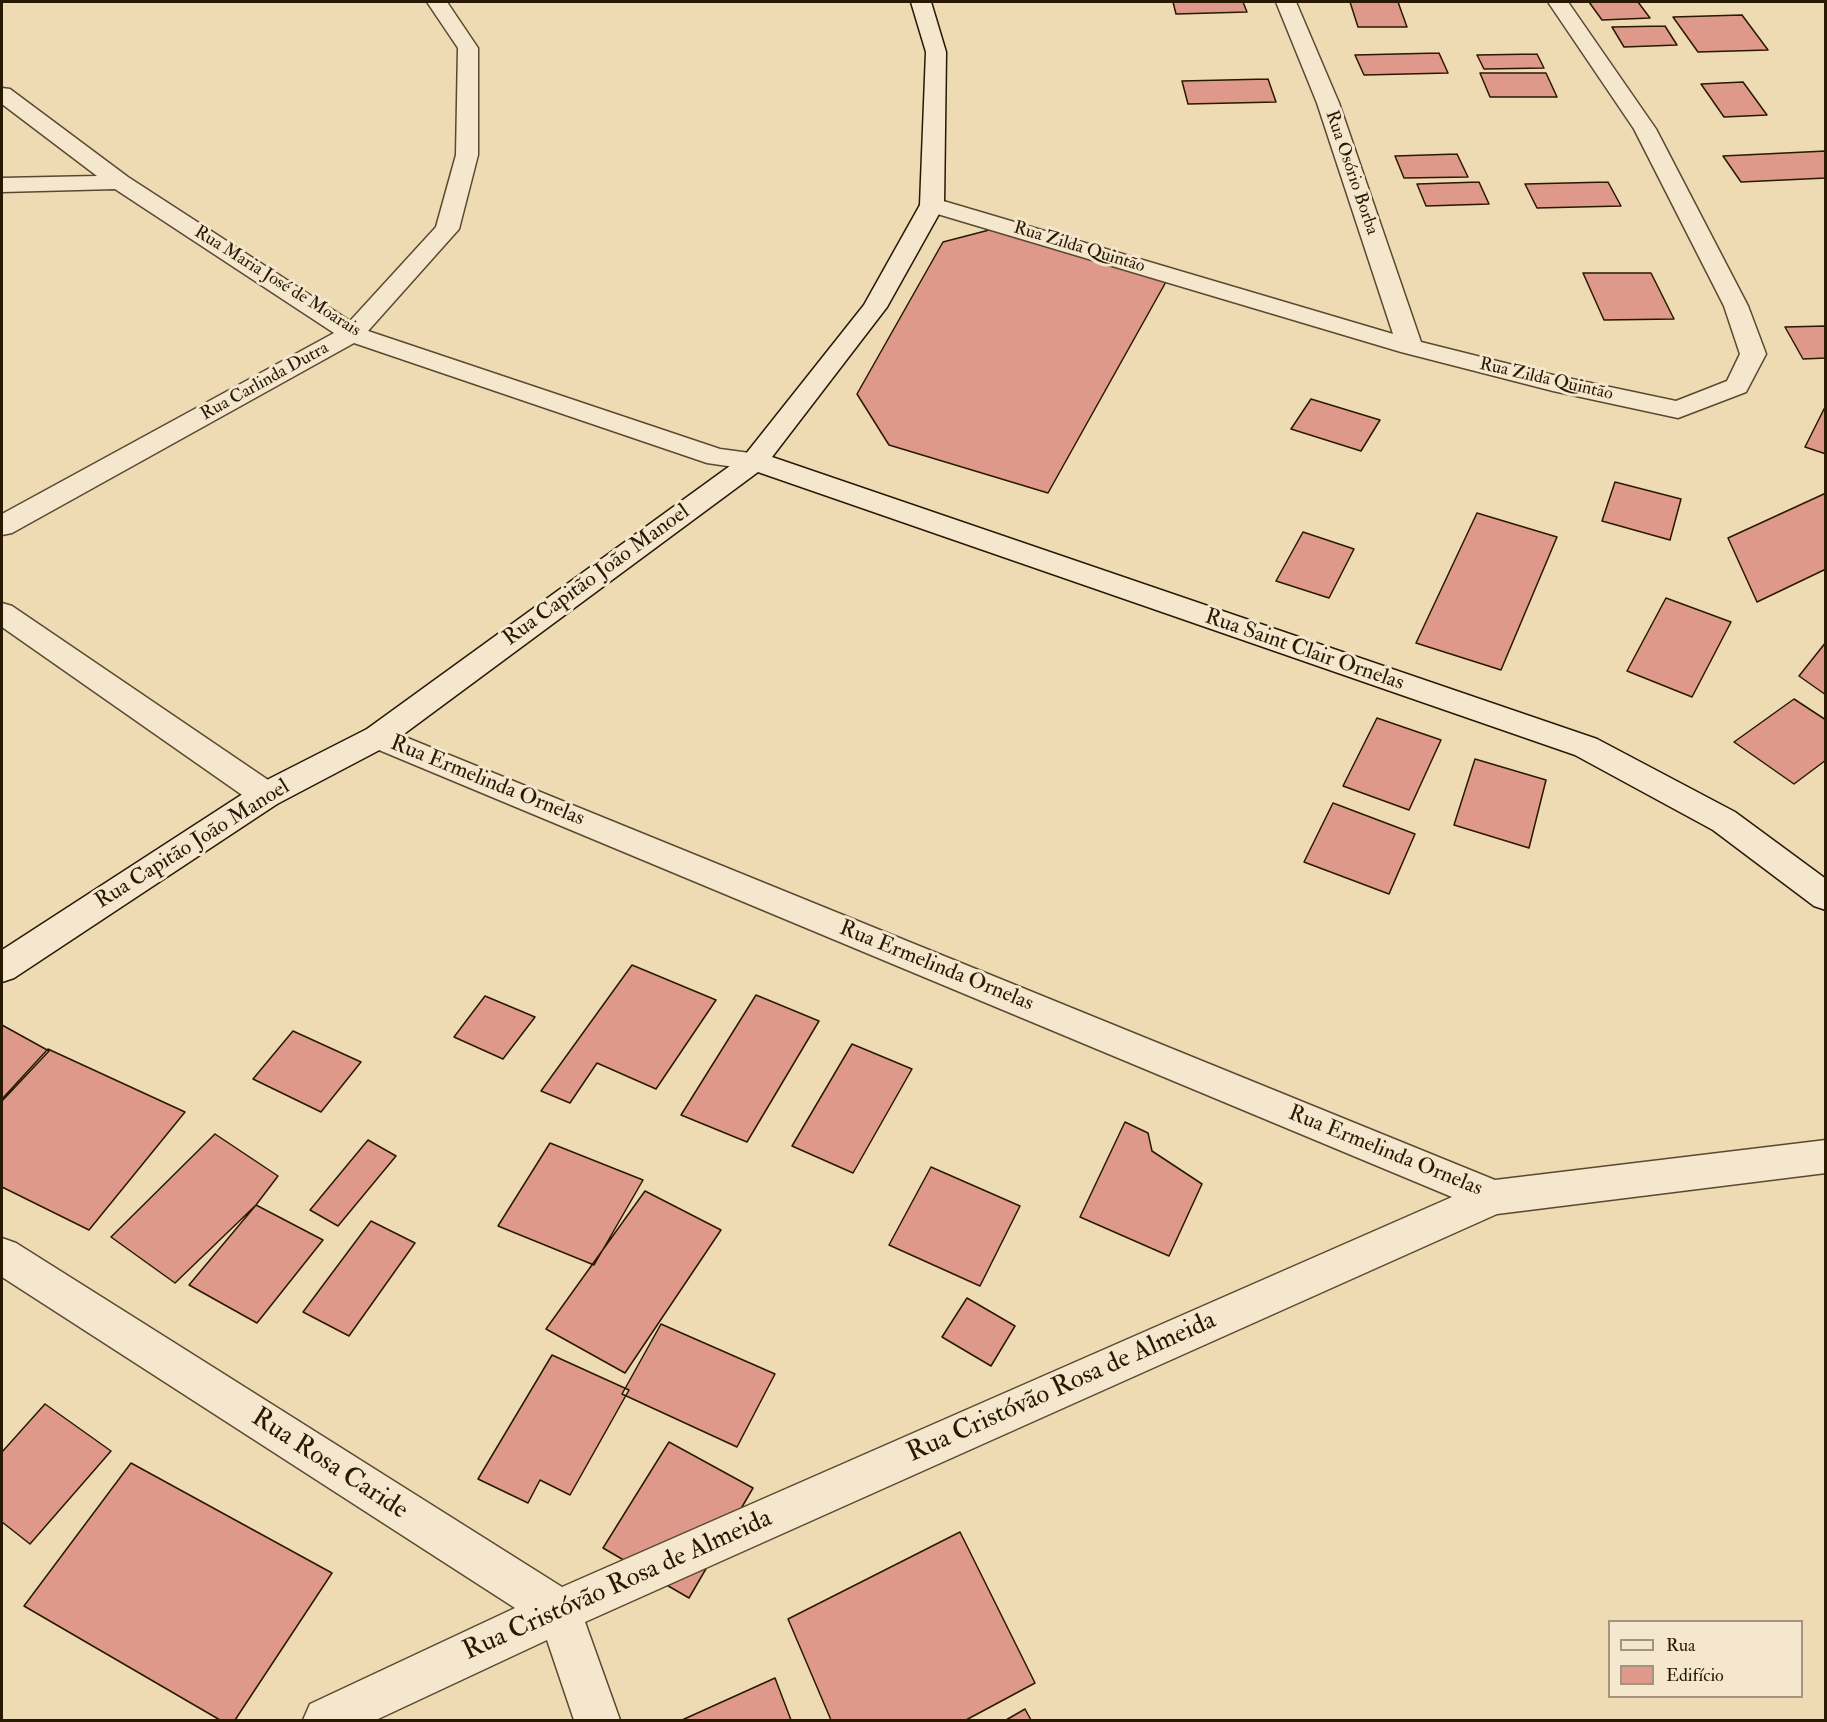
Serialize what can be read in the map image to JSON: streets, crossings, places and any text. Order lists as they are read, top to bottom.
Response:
{
  "streets": {
    "street": [
      "Rua Osório Borba",
      "Rua Zilda Quintão",
      "Rua Maria José de Moarais",
      "Rua Carlinda Dutra",
      "Rua Capitão João Manoel",
      "Rua Saint Clair Ornelas",
      "Rua Ermelinda Ornelas",
      "Rua Cristóvão Rosa de Almeida",
      "Rua Rosa Caride"
    ]
  },
  "crossings": [
    ["Rua Osório Borba", "Rua Zilda Quintão"],
    ["Rua Zilda Quintão", "Rua Capitão João Manoel"],
    ["Rua Maria José de Moarais", "Rua Carlinda Dutra"],
    ["Rua Maria José de Moarais", "Rua Capitão João Manoel"],
    ["Rua Maria José de Moarais", "Rua Saint Clair Ornelas"],
    ["Rua Capitão João Manoel", "Rua Saint Clair Ornelas"],
    ["Rua Capitão João Manoel", "Rua Ermelinda Ornelas"],
    ["Rua Ermelinda Ornelas", "Rua Cristóvão Rosa de Almeida"],
    ["Rua Cristóvão Rosa de Almeida", "Rua Rosa Caride"]
  ],
  "legend": ["Rua", "Edifício"]
}
